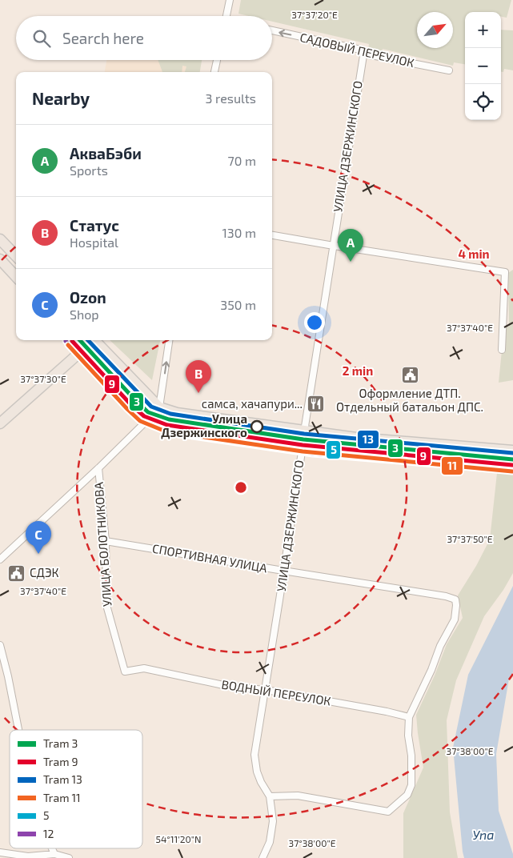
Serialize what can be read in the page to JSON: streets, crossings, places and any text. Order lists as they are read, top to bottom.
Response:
{
  "streets": {
    "main road": ["УЛИЦА ДЗЕРЖИНСКОГО"],
    "street": [
      "САДОВЫЙ ПЕРЕУЛОК",
      "УЛИЦА БОЛОТНИКОВА",
      "СПОРТИВНАЯ УЛИЦА",
      "ВОДНЫЙ ПЕРЕУЛОК"
    ]
  },
  "crossings": [
    ["САДОВЫЙ ПЕРЕУЛОК", "УЛИЦА ДЗЕРЖИНСКОГО"],
    ["УЛИЦА ДЗЕРЖИНСКОГО", "СПОРТИВНАЯ УЛИЦА"],
    ["УЛИЦА ДЗЕРЖИНСКОГО", "ВОДНЫЙ ПЕРЕУЛОК"],
    ["УЛИЦА БОЛОТНИКОВА", "СПОРТИВНАЯ УЛИЦА"],
    ["УЛИЦА БОЛОТНИКОВА", "ВОДНЫЙ ПЕРЕУЛОК"],
    ["СПОРТИВНАЯ УЛИЦА", "ВОДНЫЙ ПЕРЕУЛОК"]
  ],
  "one_way": ["САДОВЫЙ ПЕРЕУЛОК"],
  "water": ["Упа"],
  "places": {
    "public building": ["Оформление ДТП. Отдельный батальон ДПС.", "СДЭК"],
    "restaurant": ["самса, хачапури..."],
    "other": ["Улица Дзержинского"]
  },
  "lines": [
    "tram line 3",
    "tram line 13",
    "transit line 5",
    "tram line 9",
    "transit line 12",
    "tram line 11"
  ],
  "legend": [
    "Tram 3",
    "Tram 9",
    "Tram 13",
    "Tram 11",
    "5",
    "12"
  ],
  "north": "top right",
  "page": {
    "map_buttons": ["+", "−"],
    "search": "Search here",
    "heading": ["Nearby", "3 results"],
    "list": [
      {
        "mark": "A",
        "name": "АкваБэби",
        "note": "Sports",
        "value": "70 m"
      },
      {
        "mark": "B",
        "name": "Статус",
        "note": "Hospital",
        "value": "130 m"
      },
      {
        "mark": "C",
        "name": "Ozon",
        "note": "Shop",
        "value": "350 m"
      }
    ],
    "pins": ["A", "B", "C"]
  },
  "coordinates": [
    "37°37'20\"E",
    "37°37'40\"E",
    "37°37'30\"E",
    "37°37'50\"E",
    "37°38'00\"E",
    "54°11'20\"N"
  ],
  "rings": ["4 min", "2 min"]
}
